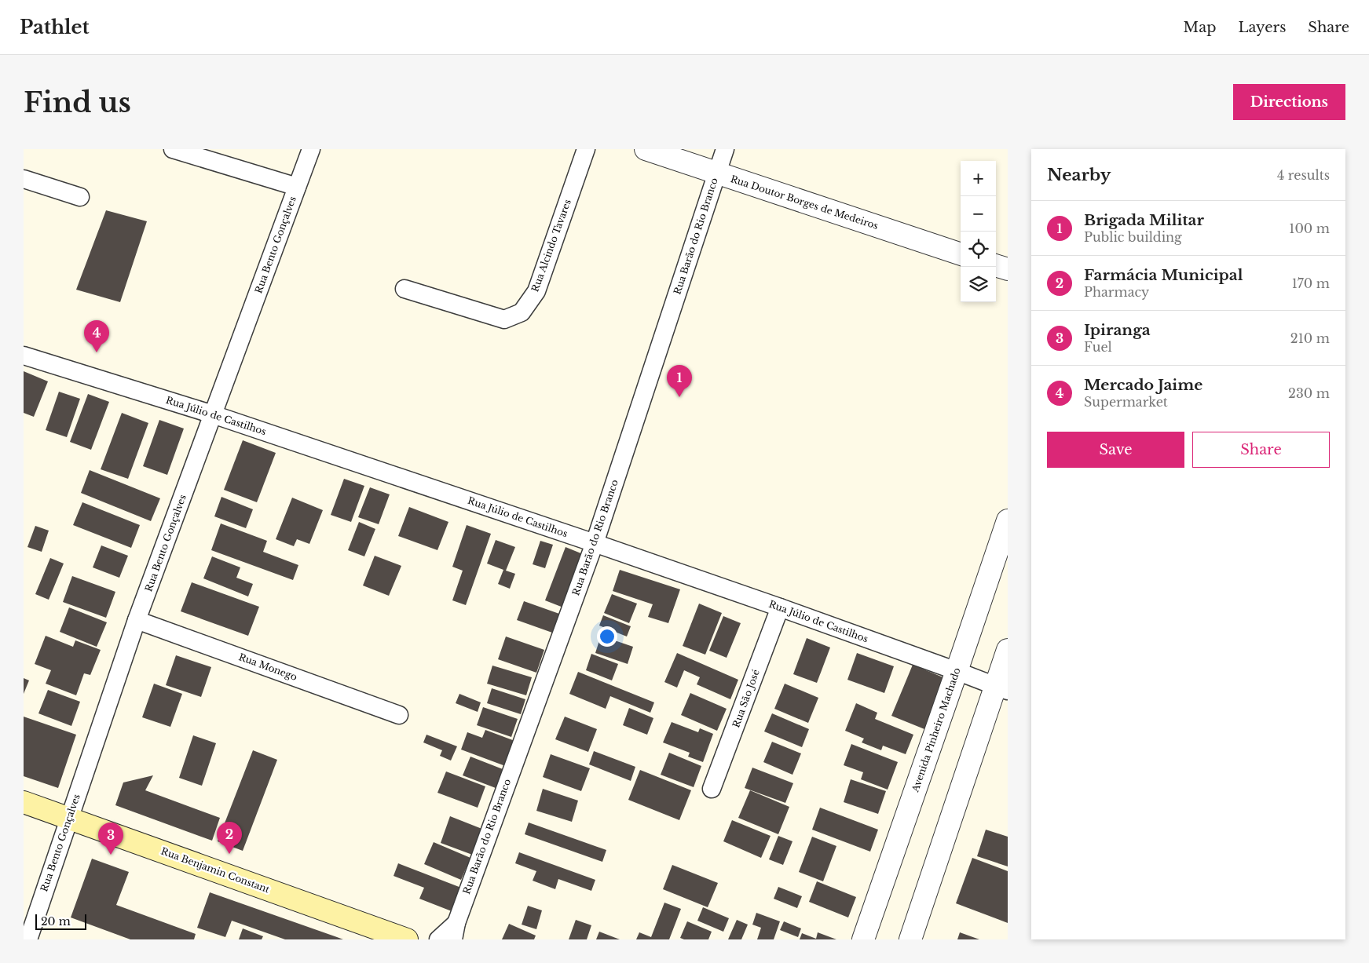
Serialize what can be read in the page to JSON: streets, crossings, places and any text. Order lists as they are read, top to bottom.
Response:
{
  "streets": {
    "main road": ["Rua Benjamin Constant"],
    "street": [
      "Rua Doutor Borges de Medeiros",
      "Rua Barão do Rio Branco",
      "Rua Bento Gonçalves",
      "Rua Alcindo Tavares",
      "Rua Júlio de Castilhos",
      "Rua Monego",
      "Rua São José",
      "Avenida Pinheiro Machado"
    ]
  },
  "crossings": [
    ["Rua Doutor Borges de Medeiros", "Rua Barão do Rio Branco"],
    ["Rua Barão do Rio Branco", "Rua Júlio de Castilhos"],
    ["Rua Bento Gonçalves", "Rua Júlio de Castilhos"],
    ["Rua Bento Gonçalves", "Rua Monego"],
    ["Rua Bento Gonçalves", "Rua Benjamin Constant"],
    ["Rua Júlio de Castilhos", "Rua São José"],
    ["Rua Júlio de Castilhos", "Avenida Pinheiro Machado"]
  ],
  "scale_bar": "20 m",
  "page": {
    "header": "Pathlet",
    "nav": ["Map", "Layers", "Share"],
    "buttons": [
      "Directions",
      ["Save", "Share"]
    ],
    "title": "Find us",
    "heading": ["Nearby", "4 results"],
    "map_buttons": ["+", "−"],
    "list": [
      {
        "mark": "1",
        "name": "Brigada Militar",
        "note": "Public building",
        "value": "100 m"
      },
      {
        "mark": "2",
        "name": "Farmácia Municipal",
        "note": "Pharmacy",
        "value": "170 m"
      },
      {
        "mark": "3",
        "name": "Ipiranga",
        "note": "Fuel",
        "value": "210 m"
      },
      {
        "mark": "4",
        "name": "Mercado Jaime",
        "note": "Supermarket",
        "value": "230 m"
      }
    ],
    "pins": [
      "4",
      "1",
      "2",
      "3"
    ],
    "scale": "20 m"
  }
}
